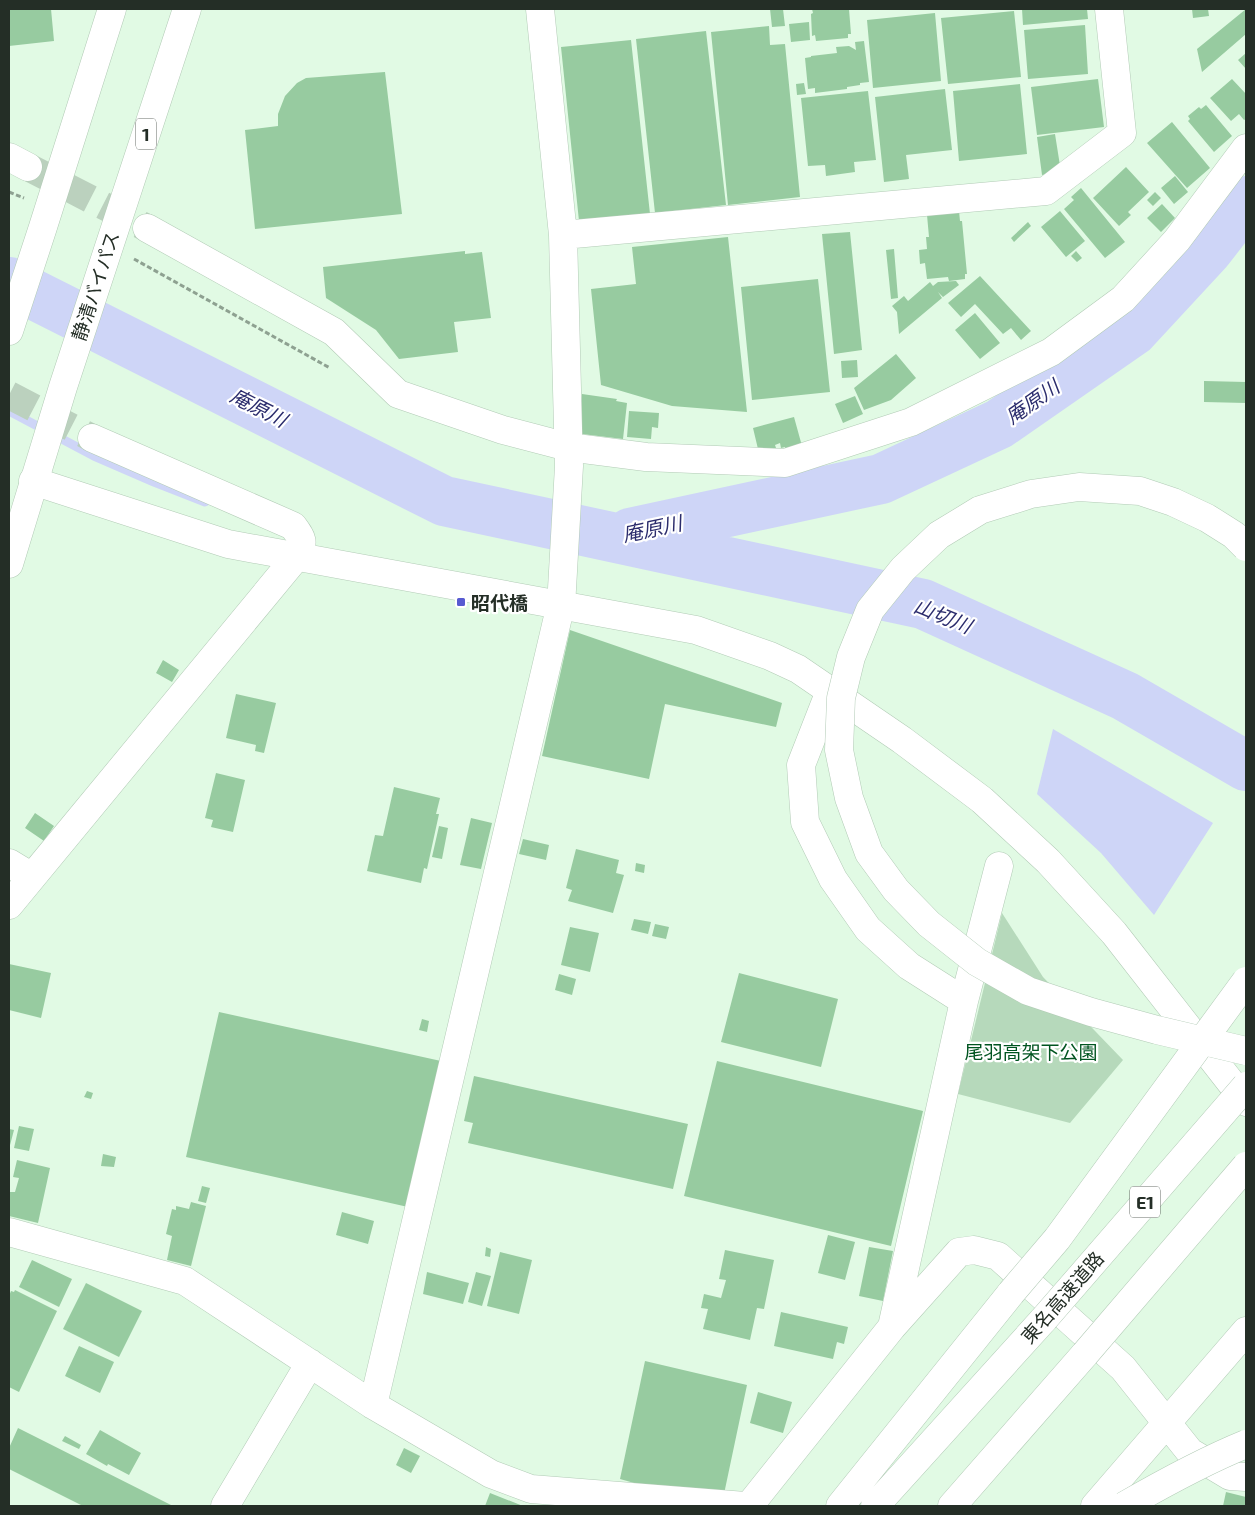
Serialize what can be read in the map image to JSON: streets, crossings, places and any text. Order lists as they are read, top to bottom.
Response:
{
  "streets": {
    "main road": [
      "1",
      "静清バイパス",
      "E1",
      "東名高速道路"
    ]
  },
  "water": ["庵原川", "山切川"],
  "parks": ["尾羽高架下公園"],
  "places": {
    "transit": ["昭代橋"]
  }
}
